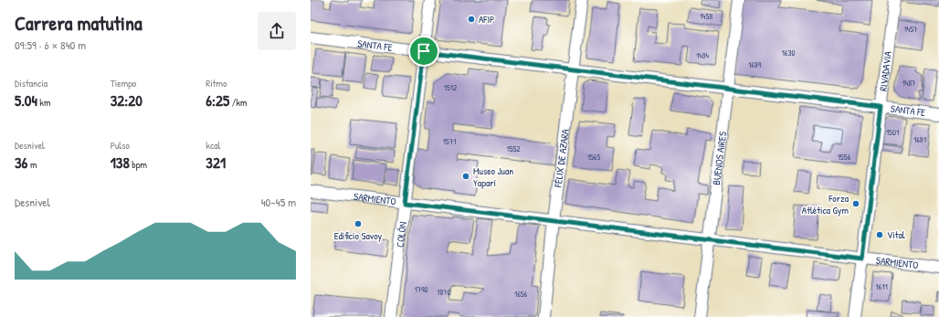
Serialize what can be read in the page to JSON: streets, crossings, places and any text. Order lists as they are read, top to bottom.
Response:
{
  "streets": {
    "street": [
      "SANTA FE",
      "RIVADAVIA",
      "FÉLIX DE AZARA",
      "BUENOS AIRES",
      "SARMIENTO",
      "COLÓN"
    ]
  },
  "crossings": [
    ["SANTA FE", "RIVADAVIA"],
    ["SANTA FE", "FÉLIX DE AZARA"],
    ["SANTA FE", "BUENOS AIRES"],
    ["SANTA FE", "COLÓN"],
    ["RIVADAVIA", "SARMIENTO"],
    ["FÉLIX DE AZARA", "SARMIENTO"],
    ["BUENOS AIRES", "SARMIENTO"],
    ["SARMIENTO", "COLÓN"]
  ],
  "places": [
    "AFIP",
    "Museo Juan Yaparí",
    "Forza Atlética Gym",
    "Edificio Savoy",
    "Vital"
  ],
  "house_numbers": [
    "1458",
    "1457",
    "1630",
    "1484",
    "1689",
    "1487",
    "1512",
    "1501",
    "1681",
    "1571",
    "1552",
    "1565",
    "1556",
    "1611",
    "1790",
    "1870",
    "1656"
  ],
  "page": {
    "heading": ["Carrera matutina", "09:59 · 6 × 840 m"],
    "stats": [
      ["Distancia", "5.04 km"],
      ["Tiempo", "32:20"],
      ["Ritmo", "6:25 /km"],
      ["Desnivel", "36 m"],
      ["Pulso", "138 bpm"],
      ["kcal", "321"]
    ],
    "chart": ["Desnivel", "40–45 m"]
  }
}
